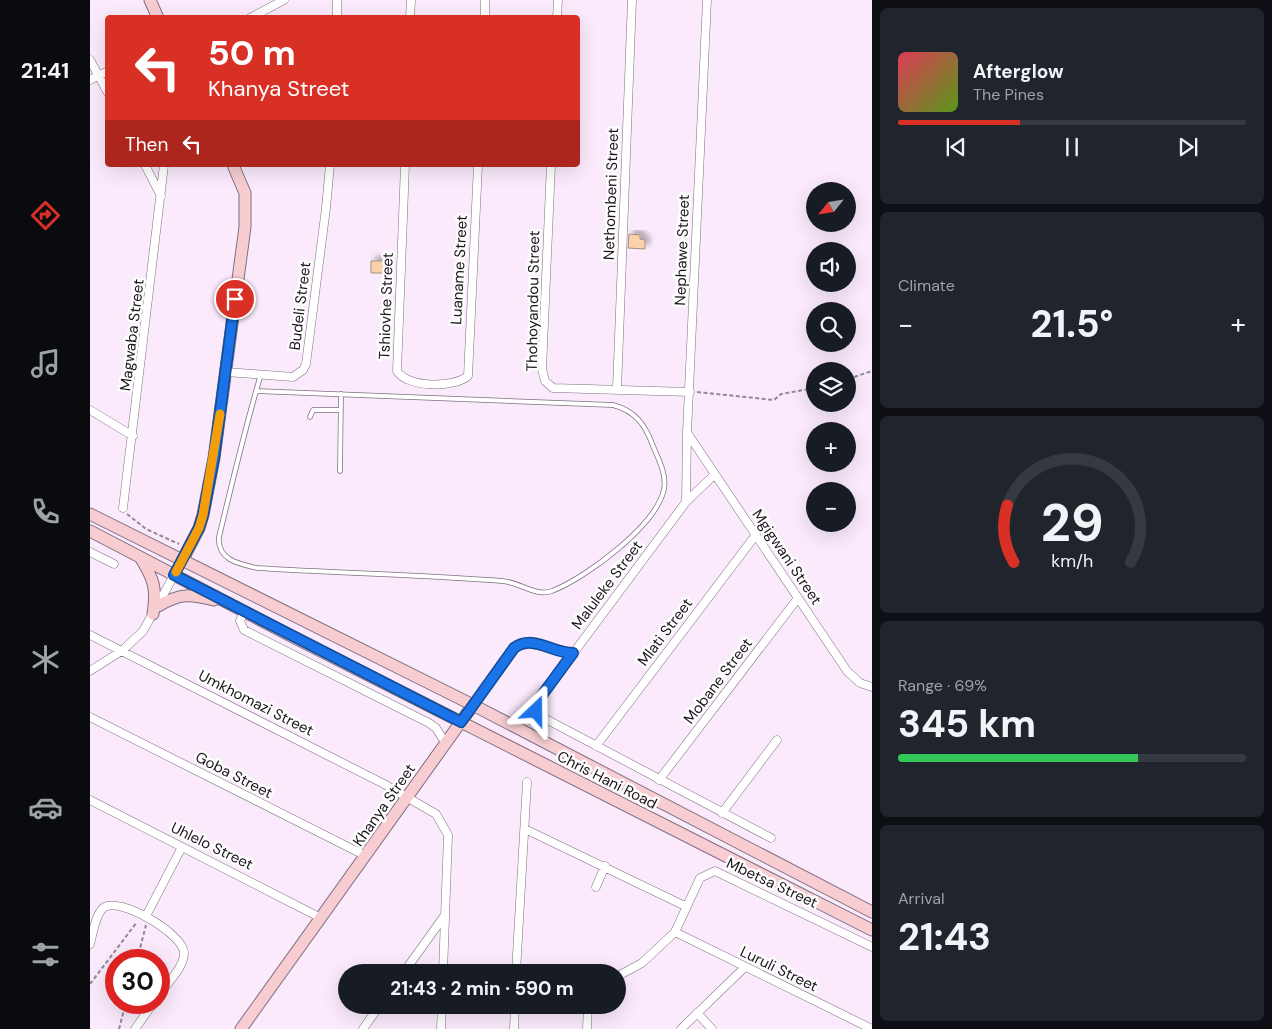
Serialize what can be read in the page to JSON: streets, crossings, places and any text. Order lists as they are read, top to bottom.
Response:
{
  "streets": {
    "main road": ["Chris Hani Road", "Khanya Street"],
    "street": [
      "Nethombeni Street",
      "Nephawe Street",
      "Luaname Street",
      "Thohoyandou Street",
      "Budeli Street",
      "Tshiovhe Street",
      "Magwaba Street",
      "Mgigwani Street",
      "Maluleke Street",
      "Mlati Street",
      "Mobane Street",
      "Umkhomazi Street",
      "Goba Street",
      "Uhlelo Street",
      "Mbetsa Street",
      "Luruli Street"
    ]
  },
  "crossings": [
    ["Nethombeni Street", "Thohoyandou Street"],
    ["Nephawe Street", "Thohoyandou Street"],
    ["Nephawe Street", "Mgigwani Street"],
    ["Nephawe Street", "Maluleke Street"],
    ["Luaname Street", "Tshiovhe Street"],
    ["Mgigwani Street", "Maluleke Street"],
    ["Mgigwani Street", "Mlati Street"],
    ["Mgigwani Street", "Mobane Street"],
    ["Maluleke Street", "Mlati Street"],
    ["Maluleke Street", "Khanya Street"],
    ["Umkhomazi Street", "Khanya Street"],
    ["Goba Street", "Khanya Street"],
    ["Chris Hani Road", "Khanya Street"],
    ["Khanya Street", "Uhlelo Street"],
    ["Mbetsa Street", "Luruli Street"]
  ],
  "north": "bottom left",
  "page": {
    "tabs": "21:41",
    "turn": ["50 m", "Khanya Street"],
    "song": ["Afterglow", "The Pines"],
    "then": "Then",
    "map_buttons": ["+", "−"],
    "tile": [
      "Climate",
      ["Range · 69%", "345 km"],
      ["Arrival", "21:43"]
    ],
    "heat": ["−", "21.5°", "+"],
    "limit": "30",
    "trip": "21:43 · 2 min · 590 m",
    "gauge": ["29", "km/h"]
  }
}
